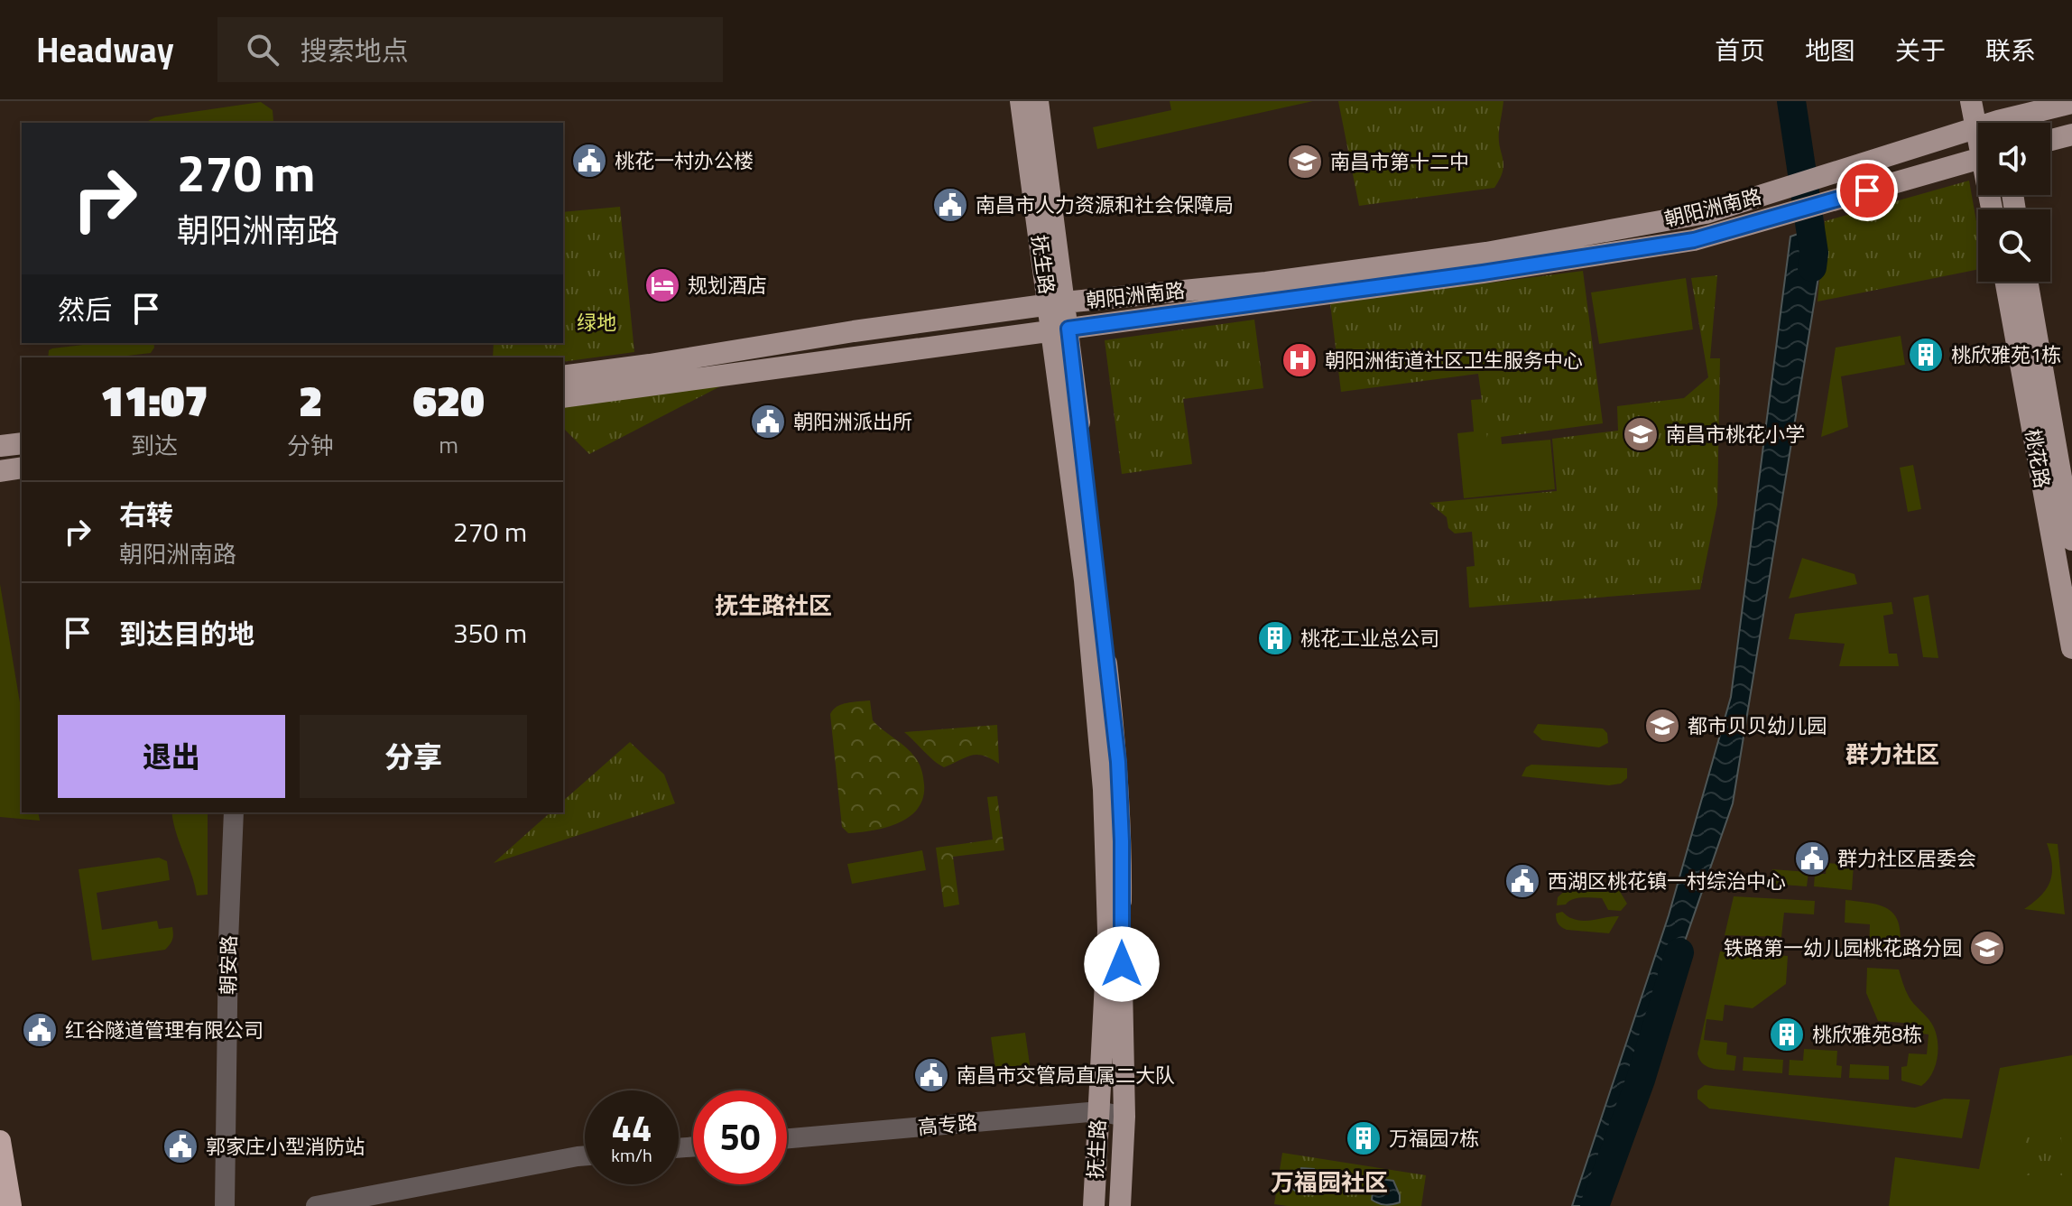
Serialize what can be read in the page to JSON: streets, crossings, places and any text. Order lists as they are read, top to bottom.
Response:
{
  "streets": {
    "main road": ["朝阳洲南路", "抚生路", "桃花路"],
    "street": ["朝安路", "高专路"]
  },
  "crossings": [
    ["朝阳洲南路", "抚生路"],
    ["抚生路", "高专路"]
  ],
  "districts": ["抚生路社区", "群力社区", "万福园社区"],
  "parks": ["绿地"],
  "places": {
    "public building": [
      "桃花一村办公楼",
      "南昌市人力资源和社会保障局",
      "朝阳洲派出所",
      "群力社区居委会",
      "西湖区桃花镇一村综治中心",
      "红谷隧道管理有限公司",
      "南昌市交管局直属二大队",
      "郭家庄小型消防站"
    ],
    "school or university": [
      "南昌市第十二中",
      "南昌市桃花小学",
      "都市贝贝幼儿园",
      "铁路第一幼儿园桃花路分园"
    ],
    "hotel": ["规划酒店"],
    "building": [
      "桃欣雅苑1栋",
      "桃花工业总公司",
      "桃欣雅苑8栋",
      "万福园7栋"
    ],
    "hospital": ["朝阳洲街道社区卫生服务中心"]
  },
  "page": {
    "header": "Headway",
    "search": "搜索地点",
    "nav": [
      "首页",
      "地图",
      "关于",
      "联系"
    ],
    "turn": ["270 m", "朝阳洲南路"],
    "then": "然后",
    "eta": [
      "11:07",
      "到达",
      "2",
      "分钟",
      "620",
      "m"
    ],
    "list": [
      {
        "name": "右转",
        "note": "朝阳洲南路",
        "value": "270 m"
      },
      {
        "name": "到达目的地",
        "value": "350 m"
      }
    ],
    "buttons": ["退出", "分享"],
    "speed": "44 km/h",
    "limit": "50"
  }
}
